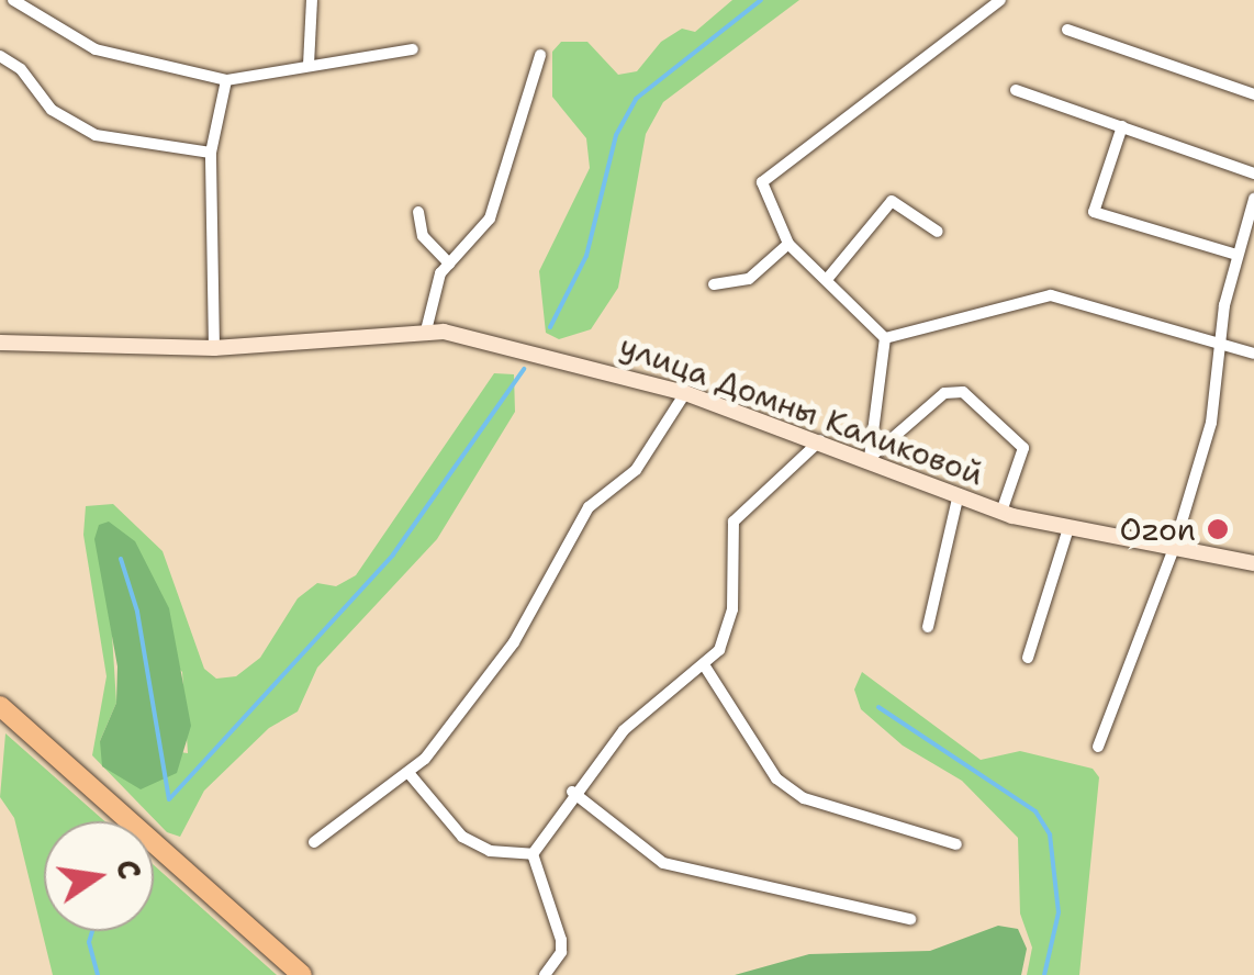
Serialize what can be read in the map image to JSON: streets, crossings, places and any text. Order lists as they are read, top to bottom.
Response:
{
  "streets": {
    "main road": ["улица Домны Каликовой"]
  },
  "places": ["Ozon"],
  "north": "right"
}
